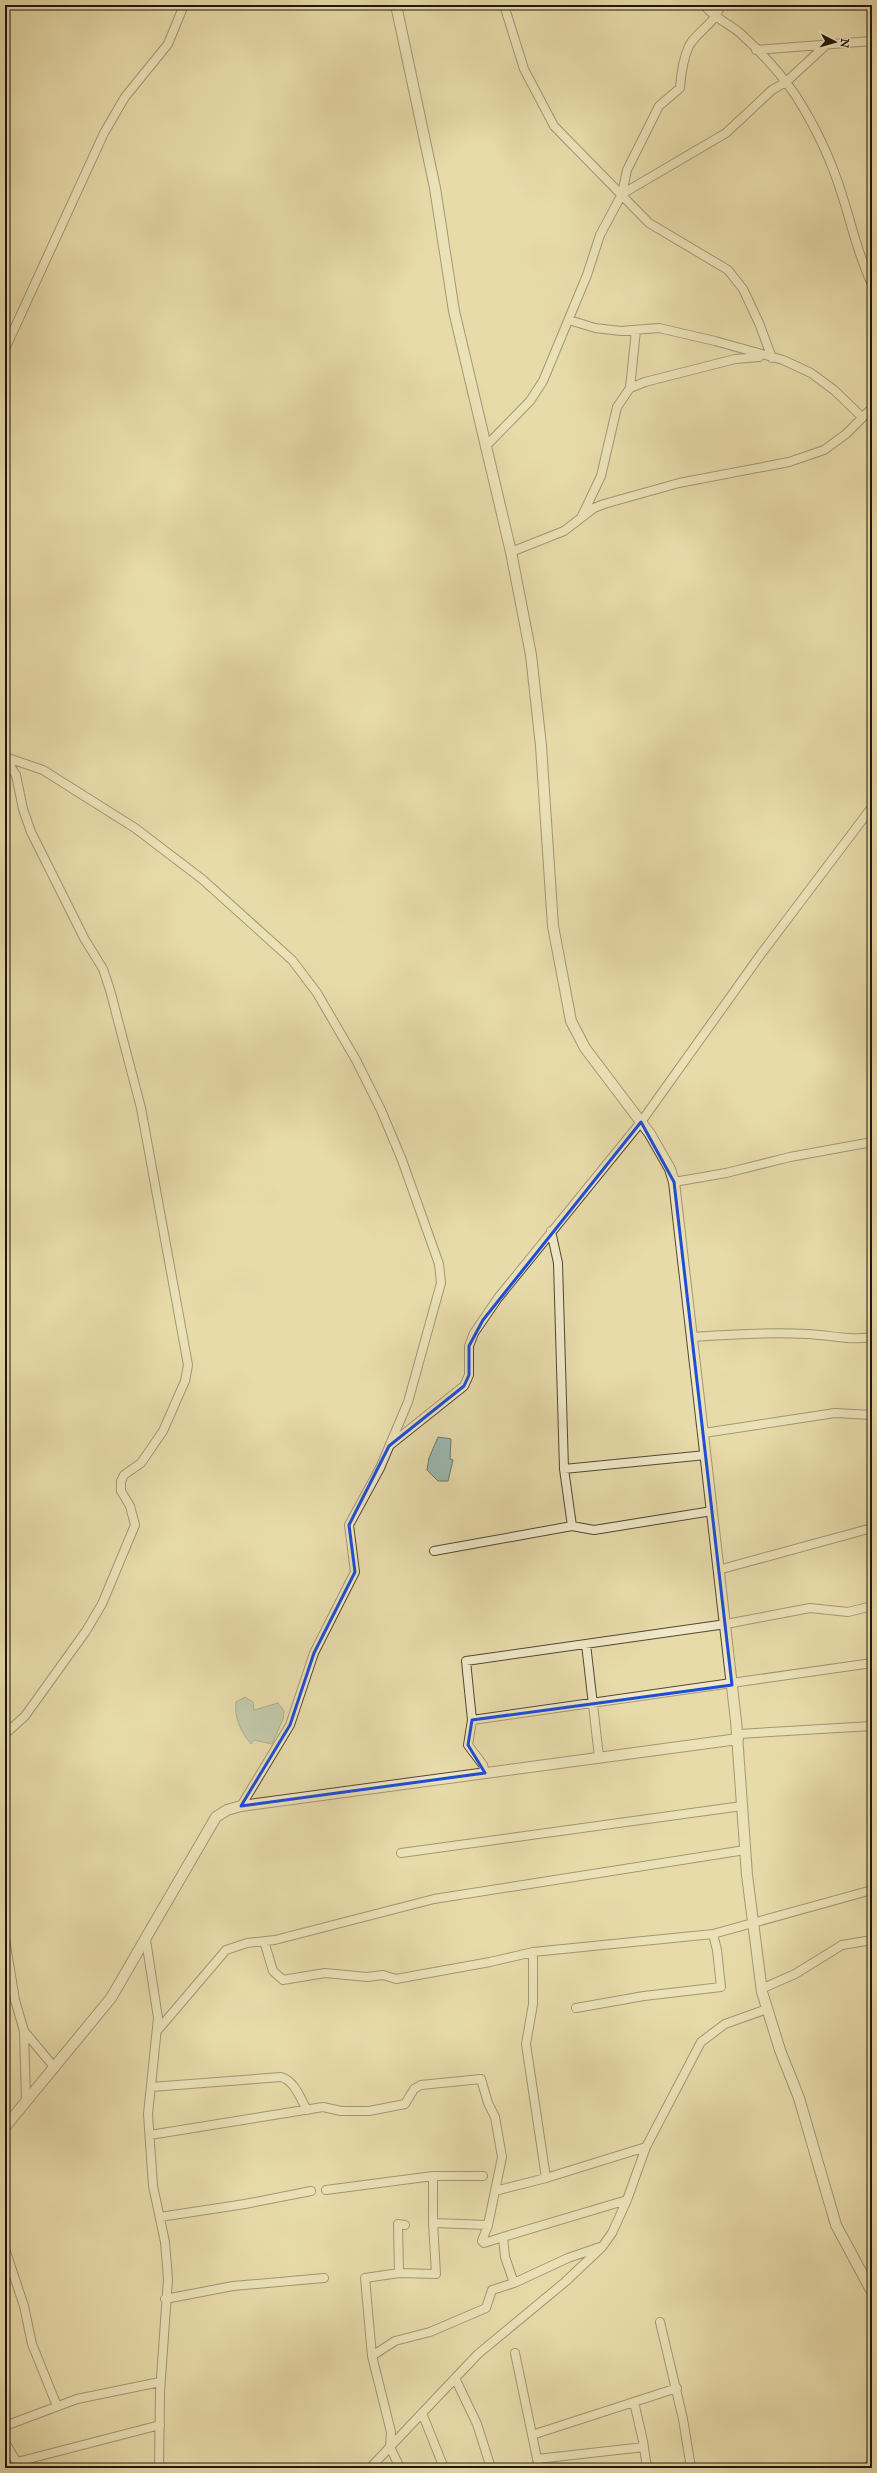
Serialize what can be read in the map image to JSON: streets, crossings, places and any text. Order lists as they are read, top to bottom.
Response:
{
  "north": "right"
}
